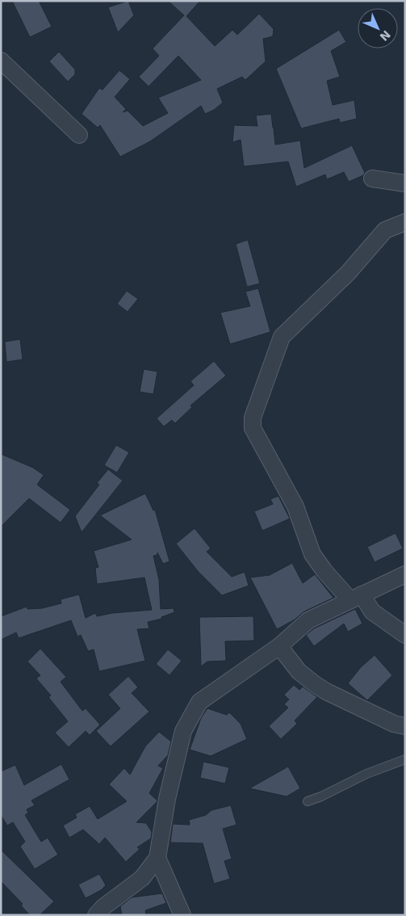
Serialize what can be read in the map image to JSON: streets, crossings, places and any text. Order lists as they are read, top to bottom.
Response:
{
  "north": "bottom right"
}
